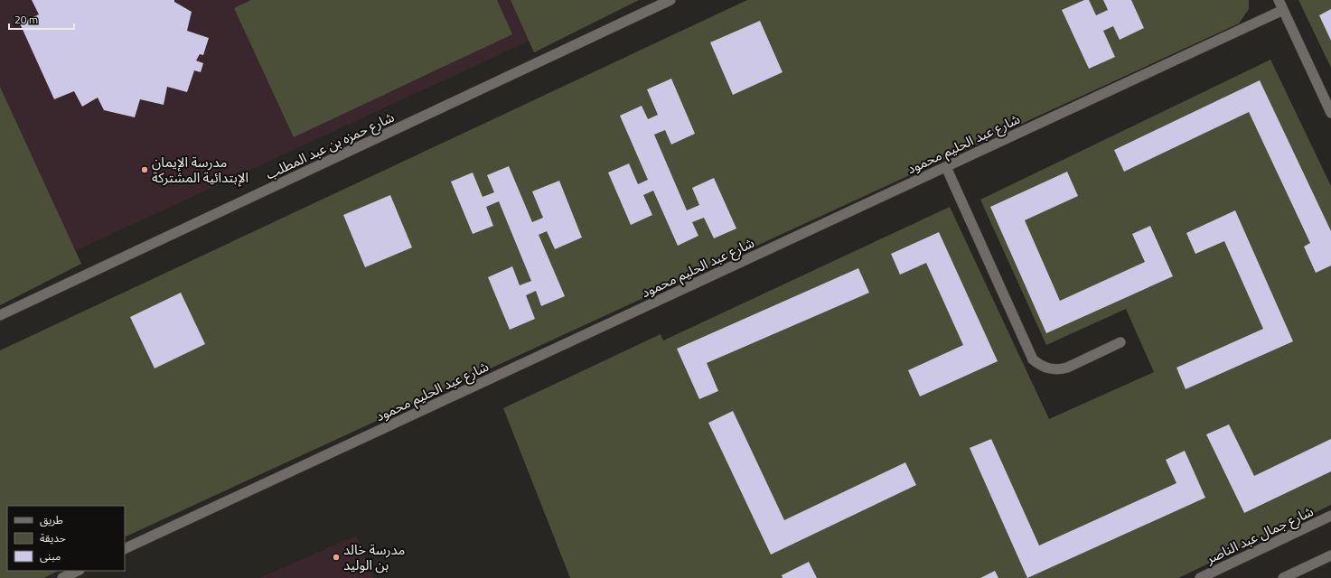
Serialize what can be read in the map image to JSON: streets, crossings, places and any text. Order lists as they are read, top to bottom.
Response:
{
  "streets": {
    "street": ["شارع عبد الحليم محمود", "شارع حمزه بن عبد المطلب", "شارع جمال عبد الناصر"]
  },
  "places": ["مدرسة الإيمان الإبتدائية المشتركة", "مدرسة خالد بن الوليد"],
  "legend": ["طريق", "حديقة", "مبنى"],
  "scale_bar": "20 m"
}
